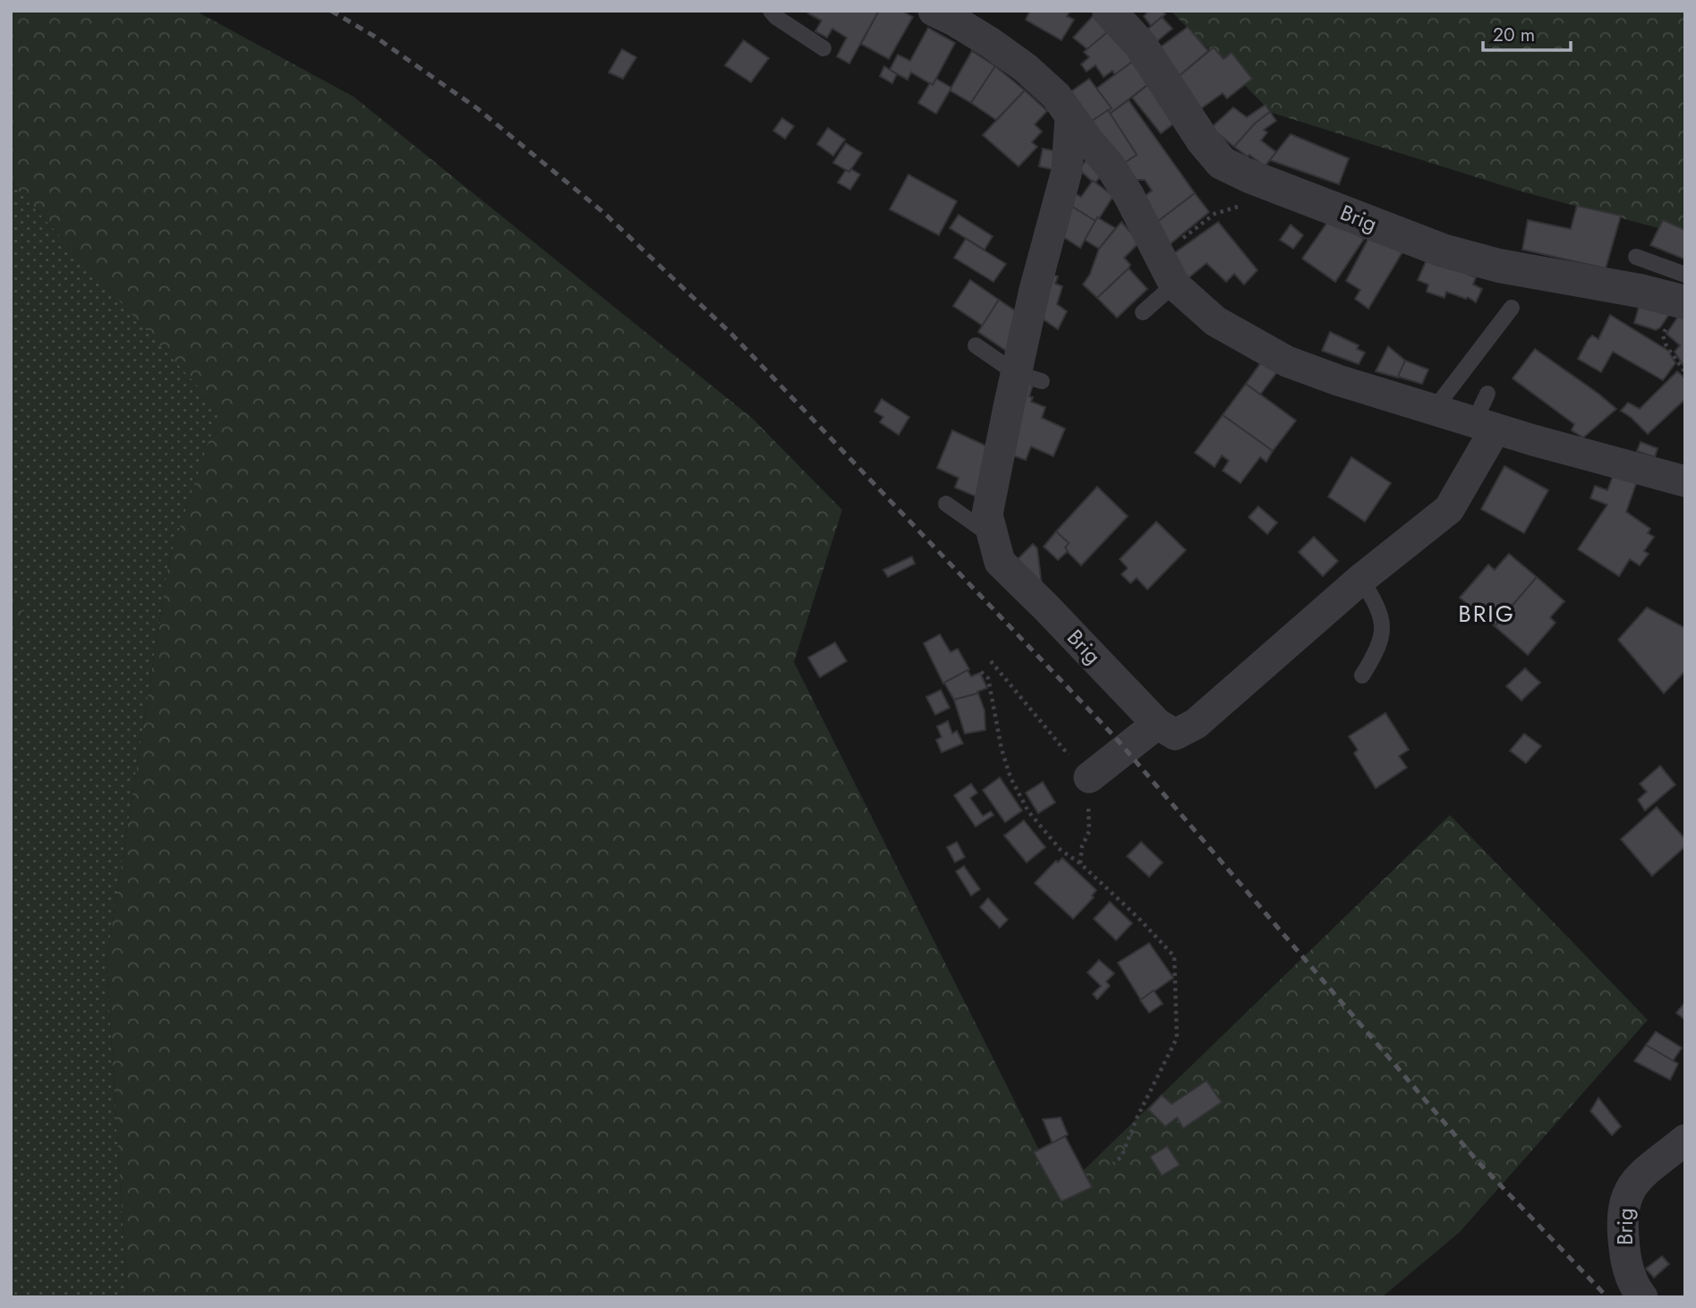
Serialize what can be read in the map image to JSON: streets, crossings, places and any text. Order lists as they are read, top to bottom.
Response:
{
  "streets": {
    "street": ["Brig"]
  },
  "districts": ["BRIG"],
  "scale_bar": "20 m"
}
